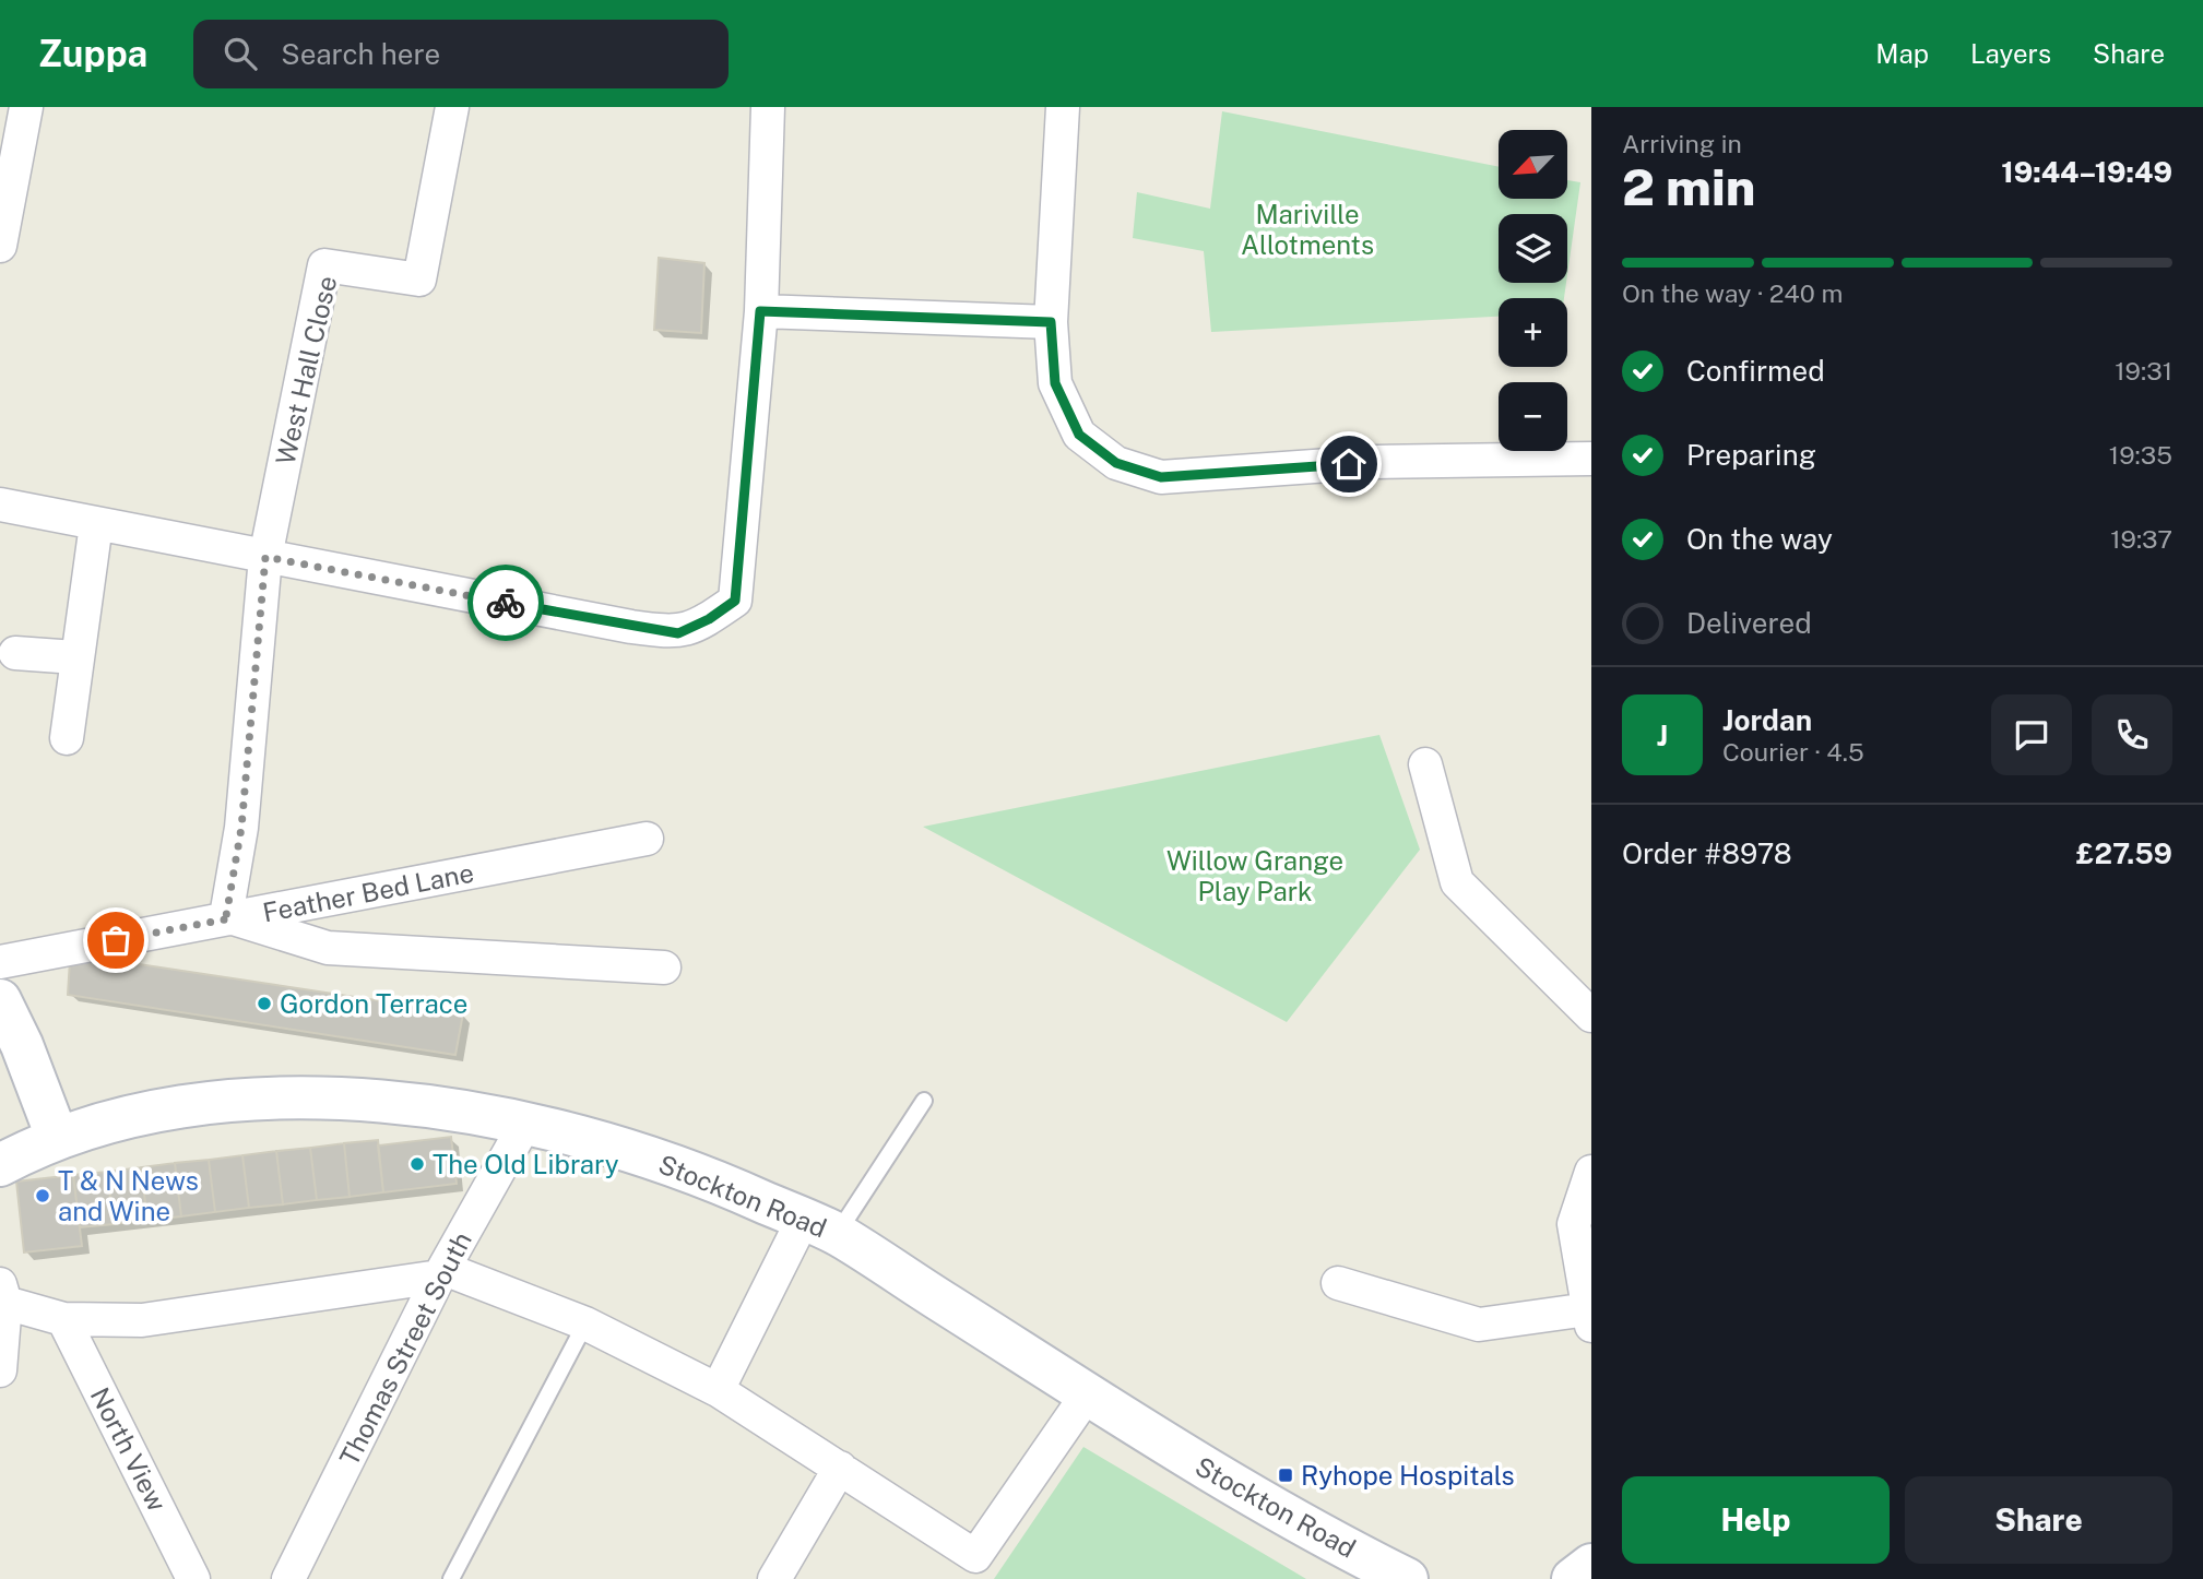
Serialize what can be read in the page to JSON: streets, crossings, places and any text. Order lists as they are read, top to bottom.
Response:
{
  "streets": {
    "main road": ["Stockton Road"],
    "street": [
      "West Hall Close",
      "Feather Bed Lane",
      "Thomas Street South",
      "North View"
    ]
  },
  "crossings": [
    ["Stockton Road", "Thomas Street South"]
  ],
  "parks": ["Mariville Allotments", "Willow Grange Play Park"],
  "places": {
    "other": ["Gordon Terrace", "The Old Library", "T & N News and Wine"],
    "transit": ["Ryhope Hospitals"]
  },
  "north": "bottom left",
  "page": {
    "header": "Zuppa",
    "search": "Search here",
    "nav": ["Map", "Layers", "Share"],
    "heading": ["2 min", "Arriving in", "19:44–19:49"],
    "panel": [
      "Jordan",
      "Courier · 4.5",
      "Order #8978",
      "£27.59"
    ],
    "map_buttons": ["+", "−"],
    "bar": "On the way · 240 m",
    "list": [
      ["Confirmed", "19:31"],
      ["Preparing", "19:35"],
      ["On the way", "19:37"],
      "Delivered"
    ],
    "round": "J",
    "buttons": ["Help", "Share"]
  }
}
